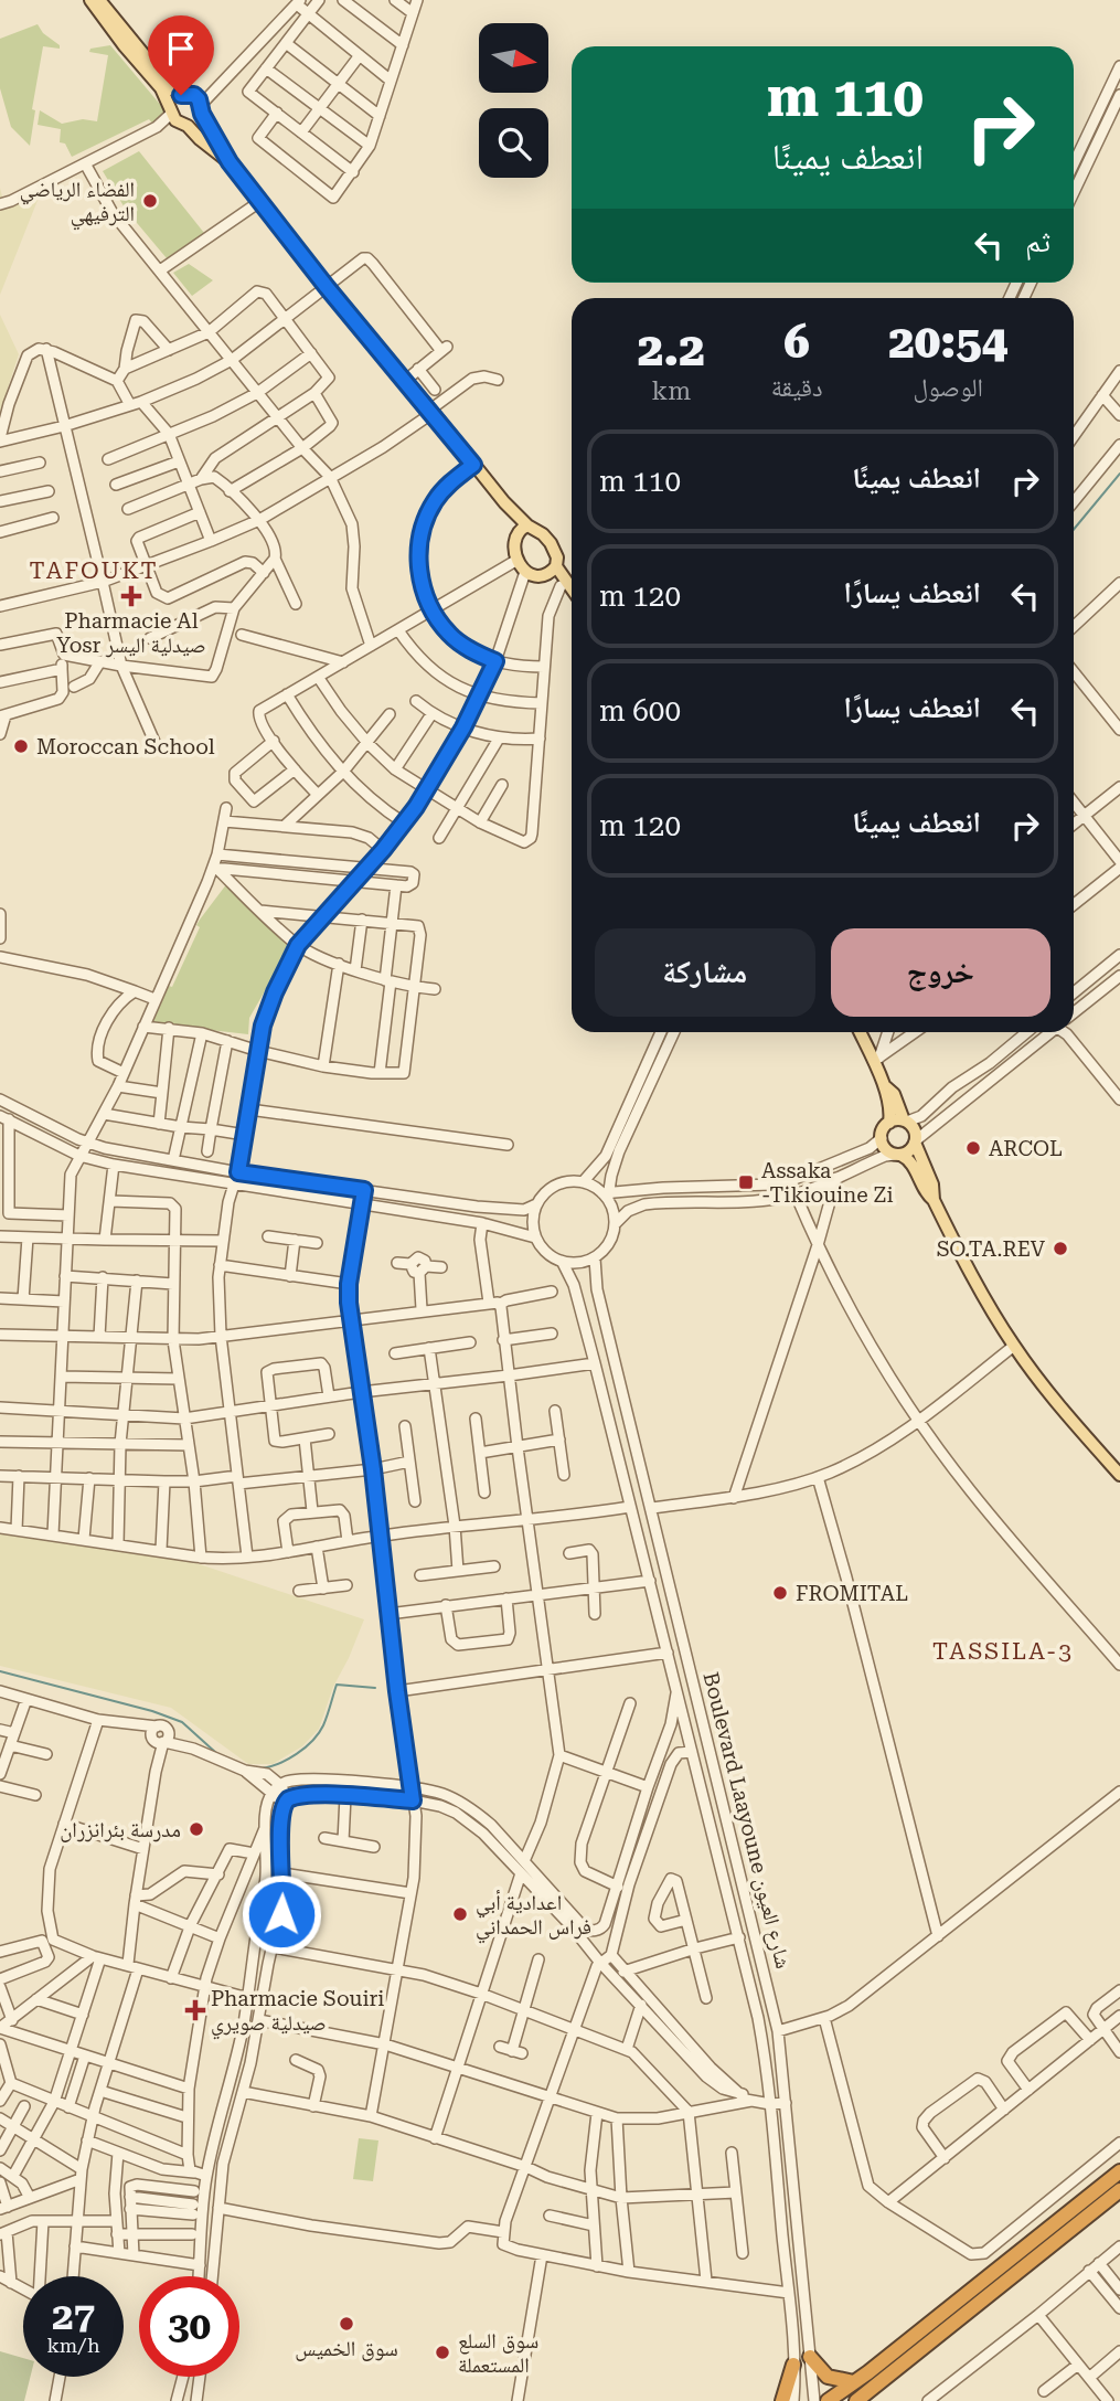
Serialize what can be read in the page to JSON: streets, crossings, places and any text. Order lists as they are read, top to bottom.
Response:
{
  "streets": {
    "street": ["Boulevard Laayoune شارع العيون"]
  },
  "districts": ["TAFOUKT", "TASSILA-3"],
  "places": {
    "other": [
      "الفضاء الرياضي الترفيهي",
      "Moroccan School",
      "ARCOL",
      "SO.TA.REV",
      "FROMITAL",
      "مدرسة بئرانزران",
      "اعدادية أبي فراس الحمداني",
      "سوق الخميس",
      "سوق السلع المستعملة"
    ],
    "health": ["Pharmacie Al Yosr صيدلية اليسر", "Pharmacie Souiri صيدلية صويري"],
    "transit": ["Assaka -Tikiouine Zi"]
  },
  "north": "right",
  "page": {
    "turn": ["110 m", "انعطف يمينًا"],
    "then": "ثم",
    "eta": [
      "20:54",
      "الوصول",
      "6",
      "دقيقة",
      "2.2",
      "km"
    ],
    "list": [
      {
        "name": "انعطف يمينًا",
        "value": "110 m"
      },
      {
        "name": "انعطف يسارًا",
        "value": "120 m"
      },
      {
        "name": "انعطف يسارًا",
        "value": "600 m"
      },
      {
        "name": "انعطف يمينًا",
        "value": "120 m"
      }
    ],
    "buttons": ["خروج", "مشاركة"],
    "speed": "27 km/h",
    "limit": "30"
  }
}
